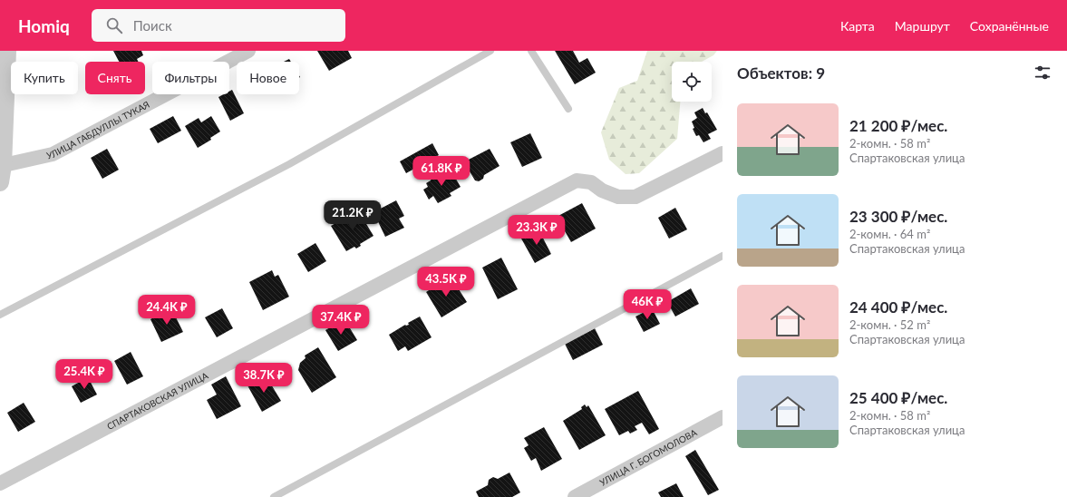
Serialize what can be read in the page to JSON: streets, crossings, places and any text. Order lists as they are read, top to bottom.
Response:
{
  "streets": {
    "street": ["УЛИЦА ГАБДУЛЛЫ ТУКАЯ", "СПАРТАКОВСКАЯ УЛИЦА", "УЛИЦА Г. БОГОМОЛОВА"]
  },
  "page": {
    "header": "Homiq",
    "search": "Поиск",
    "nav": ["Карта", "Маршрут", "Сохранённые"],
    "heading": "Объектов: 9",
    "chip": [
      "Купить",
      "Снять",
      "Фильтры",
      "Новое"
    ],
    "list": [
      {
        "name": "21 200 ₽/мес.",
        "note": "2-комн. · 58 m² · Спартаковская улица"
      },
      {
        "name": "23 300 ₽/мес.",
        "note": "2-комн. · 64 m² · Спартаковская улица"
      },
      {
        "name": "24 400 ₽/мес.",
        "note": "2-комн. · 52 m² · Спартаковская улица"
      },
      {
        "name": "25 400 ₽/мес.",
        "note": "2-комн. · 58 m² · Спартаковская улица"
      }
    ],
    "price": [
      "61.8K ₽",
      "21.2K ₽",
      "23.3K ₽",
      "43.5K ₽",
      "46K ₽",
      "24.4K ₽",
      "37.4K ₽",
      "25.4K ₽",
      "38.7K ₽"
    ]
  }
}
